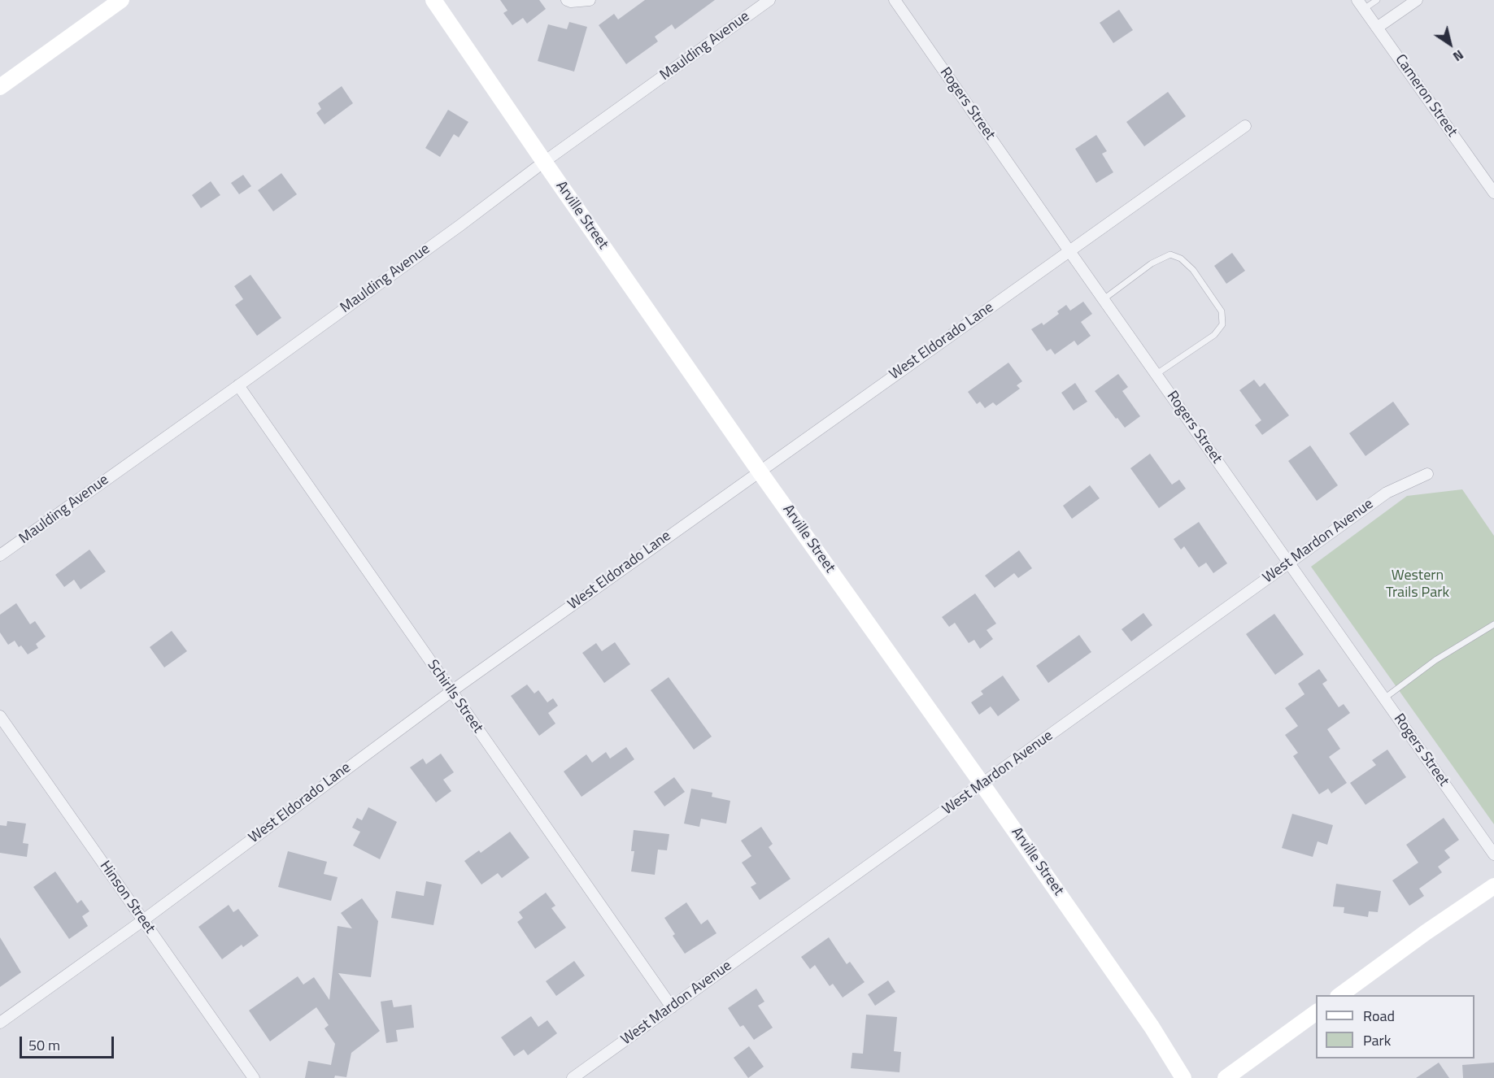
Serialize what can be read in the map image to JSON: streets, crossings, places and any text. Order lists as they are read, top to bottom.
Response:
{
  "streets": {
    "street": [
      "Maulding Avenue",
      "Cameron Street",
      "Rogers Street",
      "Arville Street",
      "West Eldorado Lane",
      "West Mardon Avenue",
      "Schirlls Street",
      "Hinson Street"
    ]
  },
  "crossings": [
    ["Maulding Avenue", "Arville Street"],
    ["Maulding Avenue", "Schirlls Street"],
    ["Rogers Street", "West Eldorado Lane"],
    ["Rogers Street", "West Mardon Avenue"],
    ["Arville Street", "West Eldorado Lane"],
    ["Arville Street", "West Mardon Avenue"],
    ["West Eldorado Lane", "Schirlls Street"],
    ["West Eldorado Lane", "Hinson Street"],
    ["West Mardon Avenue", "Schirlls Street"]
  ],
  "parks": ["Western Trails Park"],
  "legend": ["Road", "Park"],
  "scale_bar": "50 m",
  "north": "bottom right"
}
